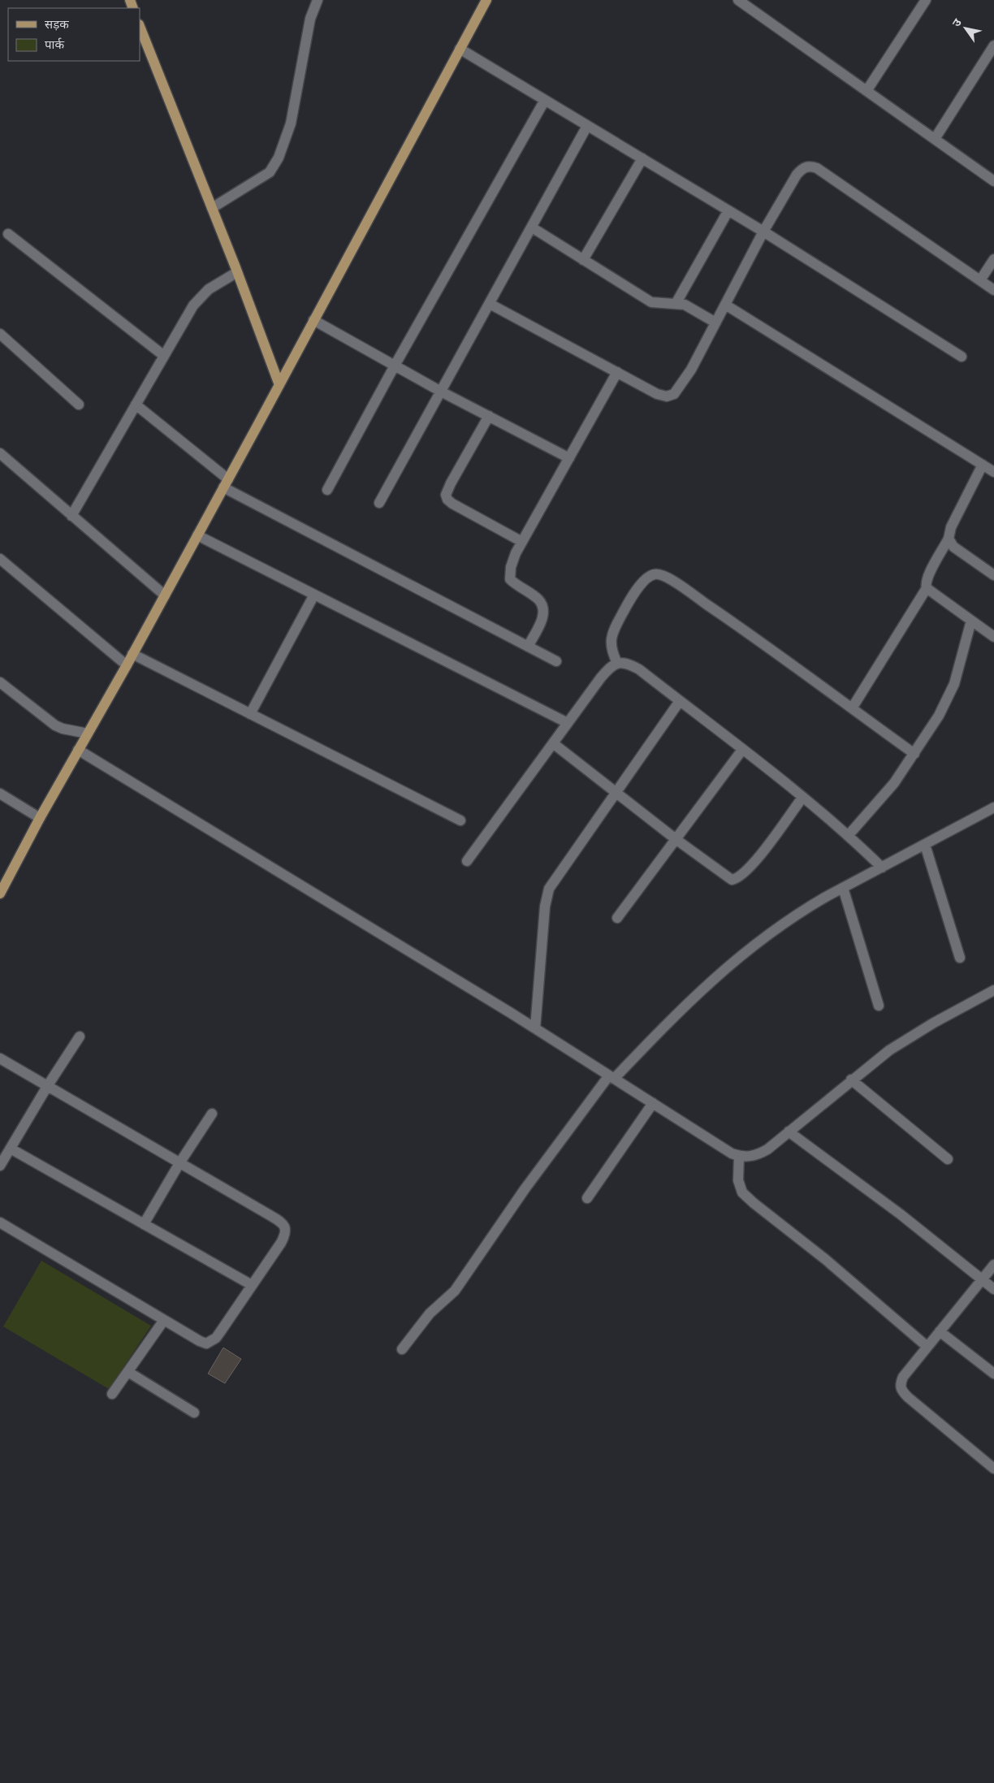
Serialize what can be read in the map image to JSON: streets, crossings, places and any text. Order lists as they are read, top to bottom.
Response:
{
  "legend": ["सड़क", "पार्क"],
  "north": "top left"
}
